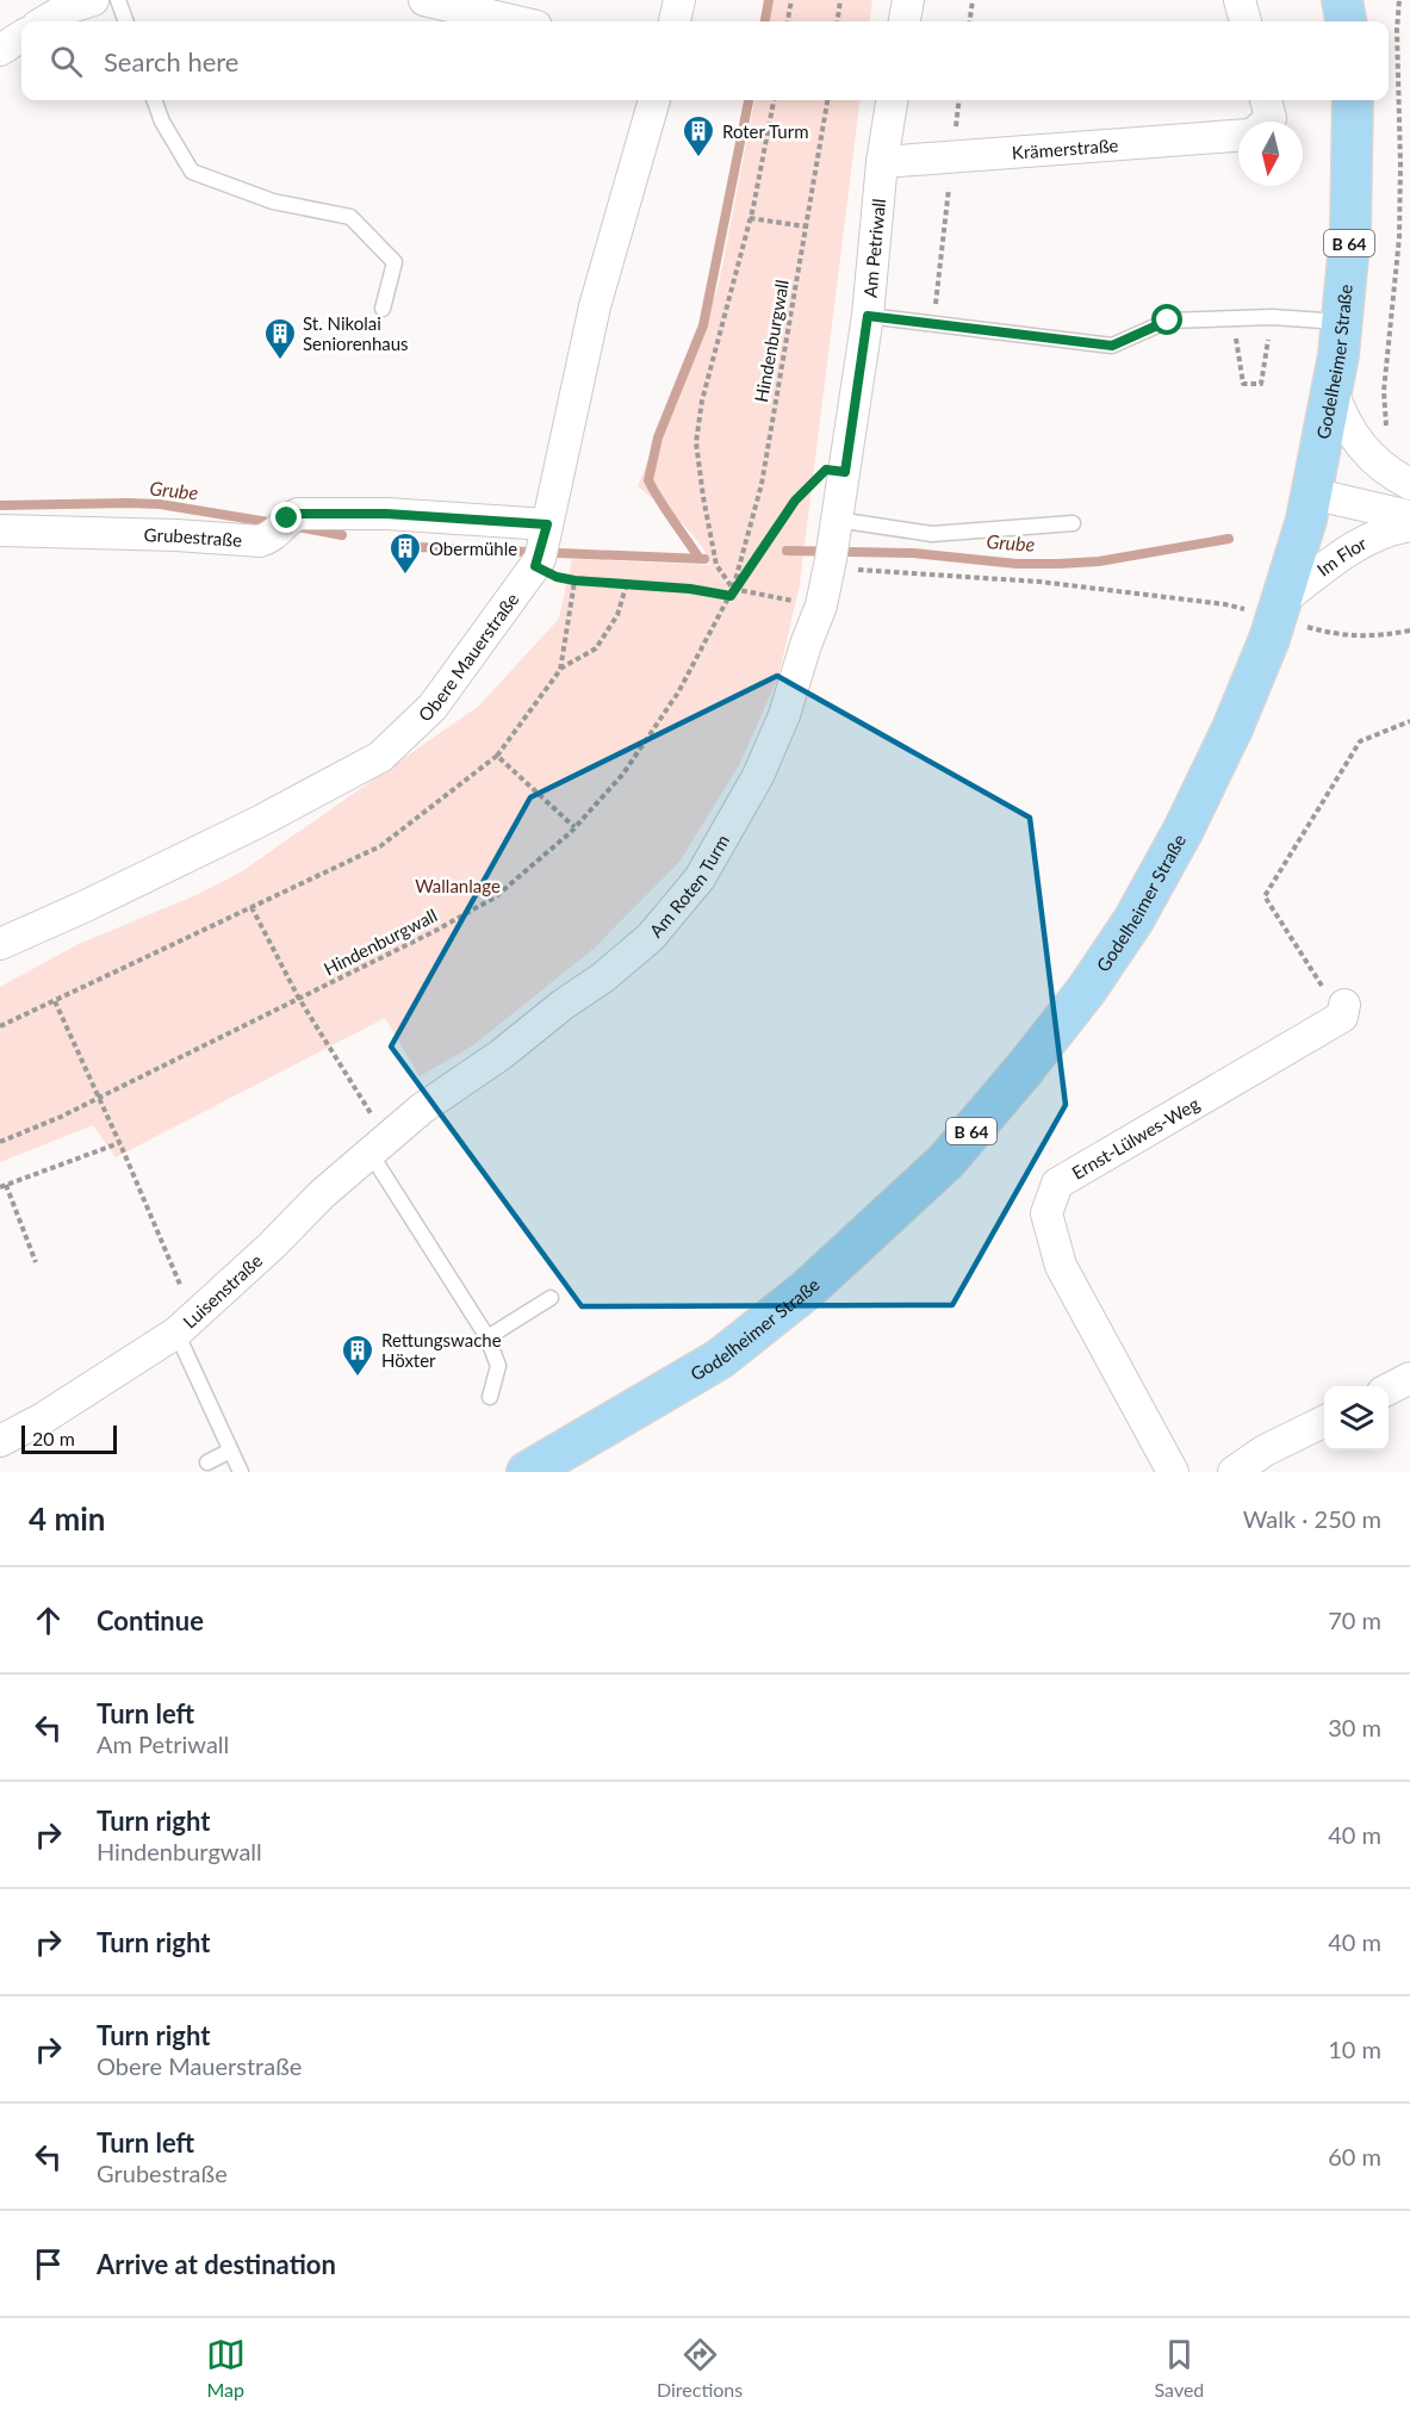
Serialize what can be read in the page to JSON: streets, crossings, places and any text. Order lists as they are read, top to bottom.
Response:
{
  "streets": {
    "main road": ["B 64", "Godelheimer Straße"],
    "street": [
      "Krämerstraße",
      "Am Petriwall",
      "Grubestraße",
      "Im Flor",
      "Obere Mauerstraße",
      "Am Roten Turm",
      "Ernst-Lülwes-Weg",
      "Luisenstraße"
    ],
    "path": ["Hindenburgwall"]
  },
  "crossings": [
    ["Krämerstraße", "Am Petriwall"],
    ["Am Petriwall", "Hindenburgwall"],
    ["Am Petriwall", "Am Roten Turm"],
    ["Godelheimer Straße", "Im Flor"],
    ["Grubestraße", "Obere Mauerstraße"],
    ["Am Roten Turm", "Luisenstraße"]
  ],
  "water": ["Grube"],
  "parks": ["Wallanlage"],
  "places": {
    "building": [
      "Roter Turm",
      "St. Nikolai Seniorenhaus",
      "Obermühle",
      "Rettungswache Höxter"
    ]
  },
  "scale_bar": "20 m",
  "north": "bottom",
  "page": {
    "search": "Search here",
    "scale": "20 m",
    "heading": ["4 min", "Walk · 250 m"],
    "list": [
      ["Continue", "70 m"],
      ["Turn left", "Am Petriwall", "30 m"],
      ["Turn right", "Hindenburgwall", "40 m"],
      ["Turn right", "40 m"],
      ["Turn right", "Obere Mauerstraße", "10 m"],
      ["Turn left", "Grubestraße", "60 m"],
      "Arrive at destination"
    ],
    "nav": ["Map", "Directions", "Saved"]
  }
}
